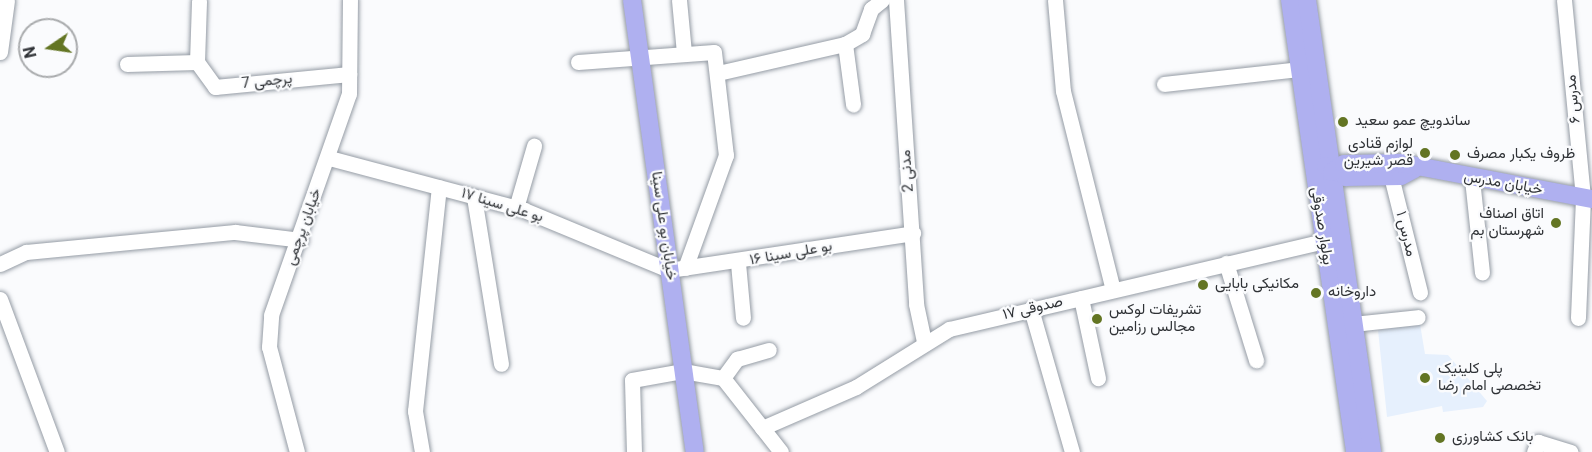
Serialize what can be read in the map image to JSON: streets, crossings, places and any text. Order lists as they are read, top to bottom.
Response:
{
  "streets": {
    "main road": ["خیابان مدرس", "خیابان بو علی سینا", "بولوار صدوقی"],
    "street": [
      "پرچمی 7",
      "مدرس ۶",
      "مدنی 2",
      "بو علی سینا ۱۷",
      "خیابان پرچمی",
      "مدرس ۱",
      "بو علی سینا ۱۶",
      "صدوقی ۱۷"
    ]
  },
  "crossings": [
    ["پرچمی 7", "خیابان پرچمی"],
    ["مدرس ۶", "خیابان مدرس"],
    ["مدنی 2", "بو علی سینا ۱۶"],
    ["مدنی 2", "صدوقی ۱۷"],
    ["خیابان مدرس", "بولوار صدوقی"],
    ["خیابان مدرس", "مدرس ۱"],
    ["بو علی سینا ۱۷", "خیابان بو علی سینا"],
    ["بو علی سینا ۱۷", "خیابان پرچمی"],
    ["بو علی سینا ۱۷", "بو علی سینا ۱۶"],
    ["خیابان بو علی سینا", "بو علی سینا ۱۶"],
    ["بولوار صدوقی", "صدوقی ۱۷"]
  ],
  "places": [
    "ساندویچ عمو سعید",
    "لوازم قنادی قصر شیرین",
    "ظروف یکبار مصرف",
    "اتاق اصناف شهرستان بم",
    "مکانیکی بابایی",
    "داروخانه",
    "تشریفات لوکس مجالس رزامین",
    "پلی کلینیک تخصصی امام رضا",
    "بانک کشاورزی"
  ],
  "north": "left"
}
